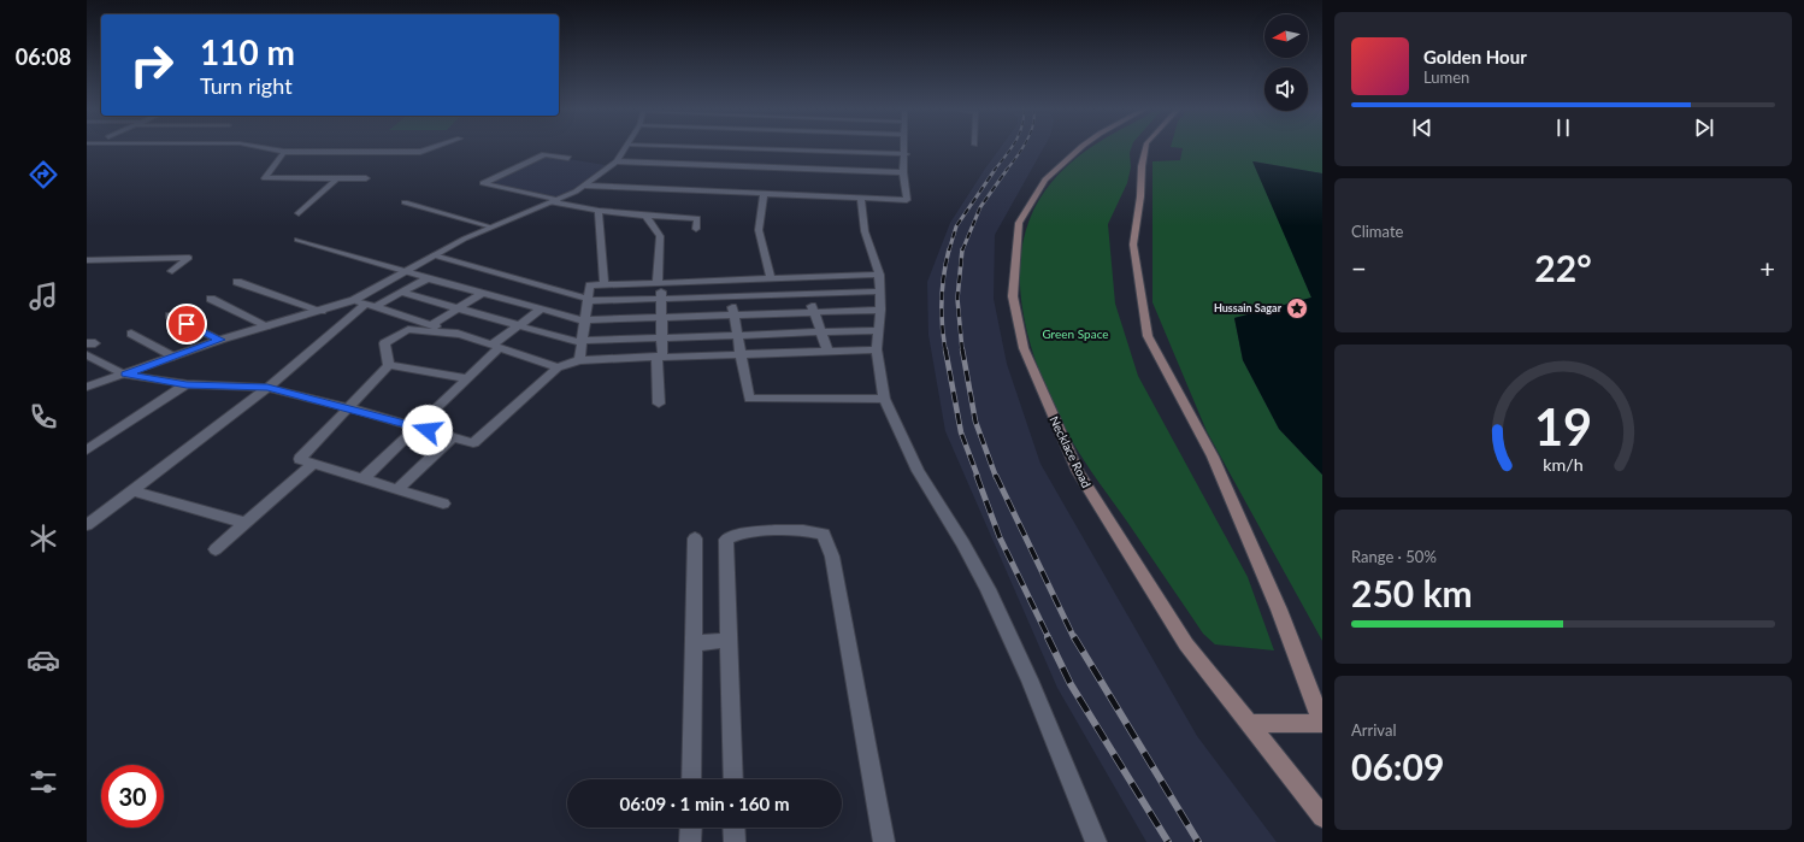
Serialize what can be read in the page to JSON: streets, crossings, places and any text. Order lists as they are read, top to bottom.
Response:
{
  "streets": {
    "main road": ["Necklace Road"]
  },
  "parks": ["Green Space"],
  "places": {
    "place": ["Hussain Sagar"]
  },
  "north": "left",
  "page": {
    "tabs": "06:08",
    "turn": ["110 m", "Turn right"],
    "song": ["Golden Hour", "Lumen"],
    "tile": [
      "Climate",
      ["Range · 50%", "250 km"],
      ["Arrival", "06:09"]
    ],
    "heat": ["−", "22°", "+"],
    "limit": "30",
    "trip": "06:09 · 1 min · 160 m",
    "gauge": ["19", "km/h"]
  }
}
